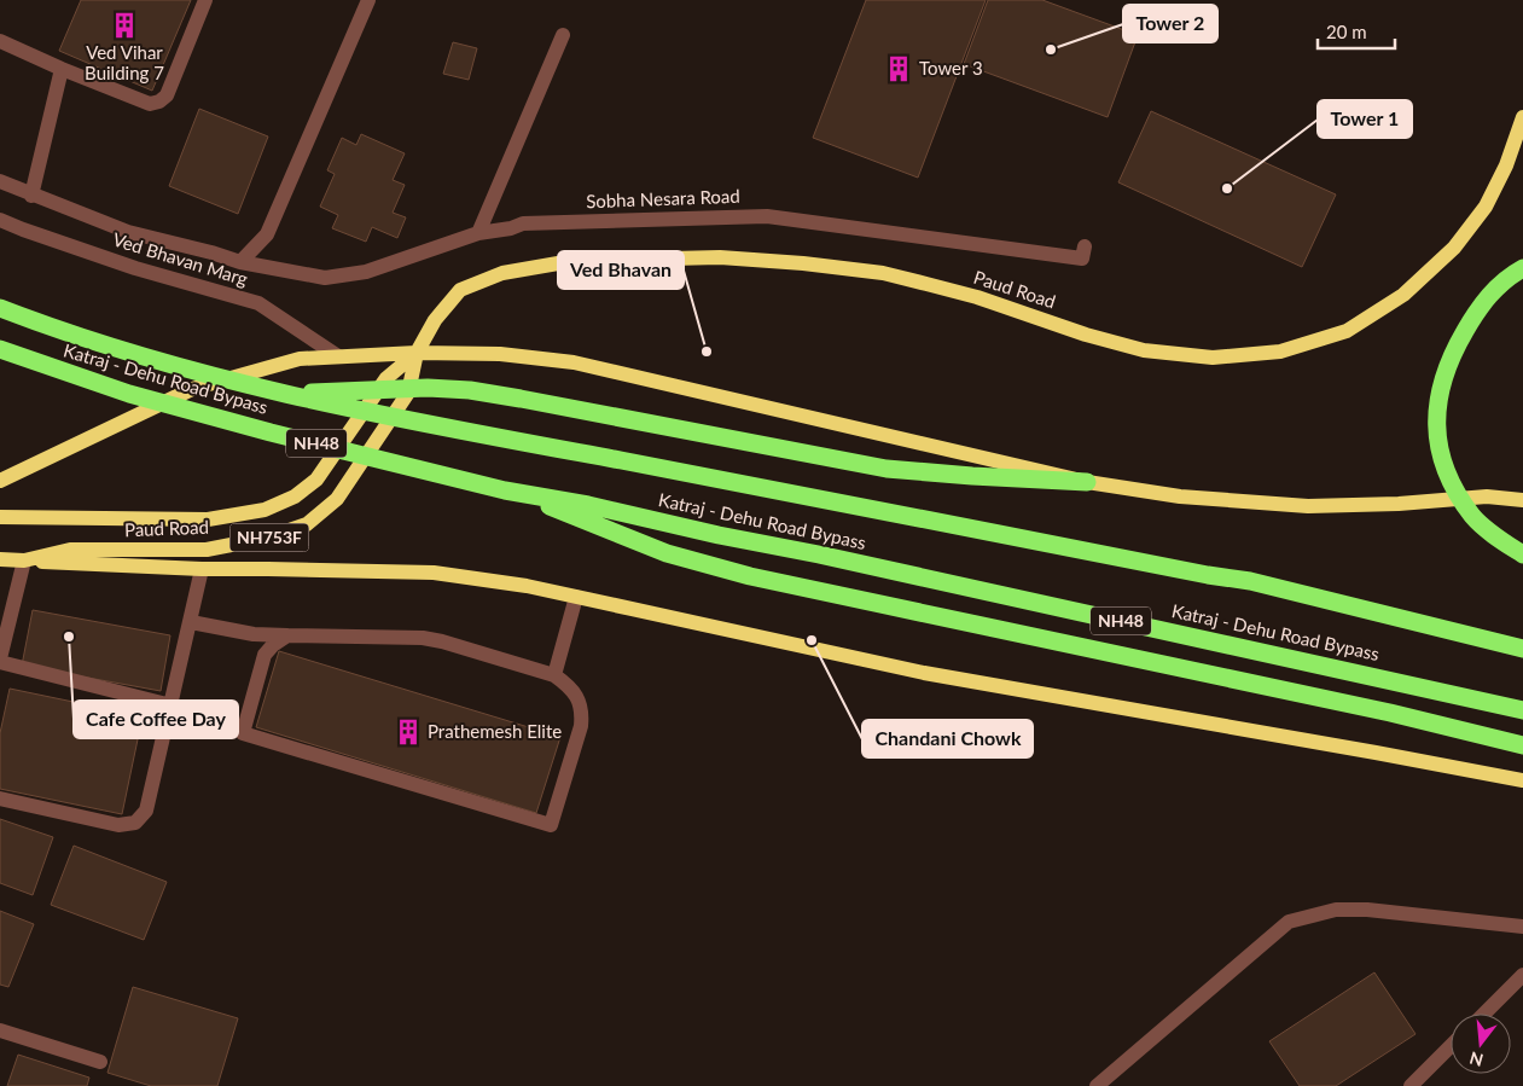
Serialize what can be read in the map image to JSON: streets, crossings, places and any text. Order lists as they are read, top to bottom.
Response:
{
  "streets": {
    "highway": ["Katraj - Dehu Road Bypass", "NH48"],
    "main road": ["Paud Road", "NH753F"],
    "street": ["Sobha Nesara Road", "Ved Bhavan Marg"]
  },
  "places": {
    "building": ["Ved Vihar Building 7", "Tower 3", "Prathemesh Elite"],
    "other": [
      "Tower 2",
      "Tower 1",
      "Ved Bhavan",
      "Cafe Coffee Day",
      "Chandani Chowk"
    ]
  },
  "scale_bar": "20 m",
  "north": "bottom"
}
